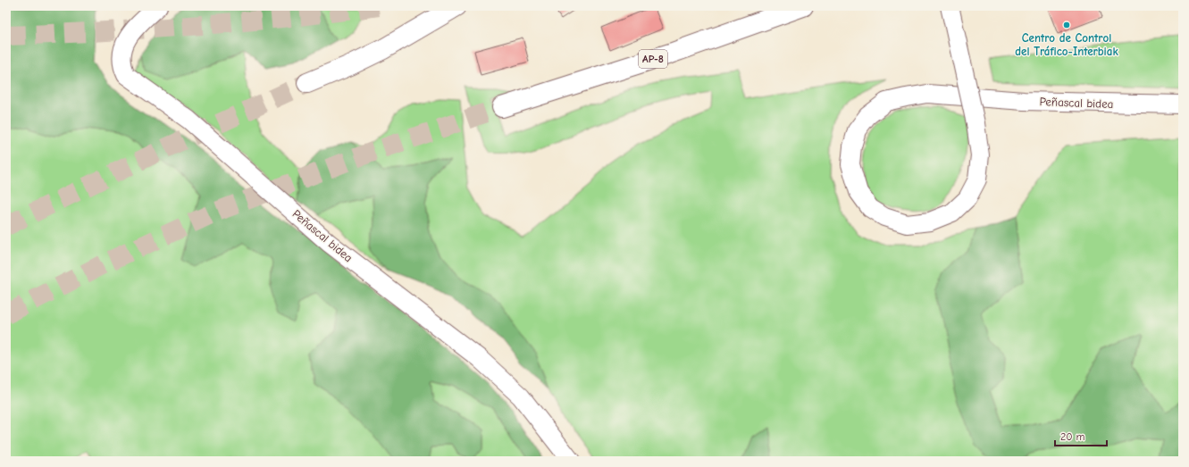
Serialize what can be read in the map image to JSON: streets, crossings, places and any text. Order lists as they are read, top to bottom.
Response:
{
  "streets": {
    "highway": ["AP-8"],
    "street": ["Peñascal bidea"]
  },
  "places": ["Centro de Control del Tráfico-Interbiak"],
  "scale_bar": "20 m"
}
